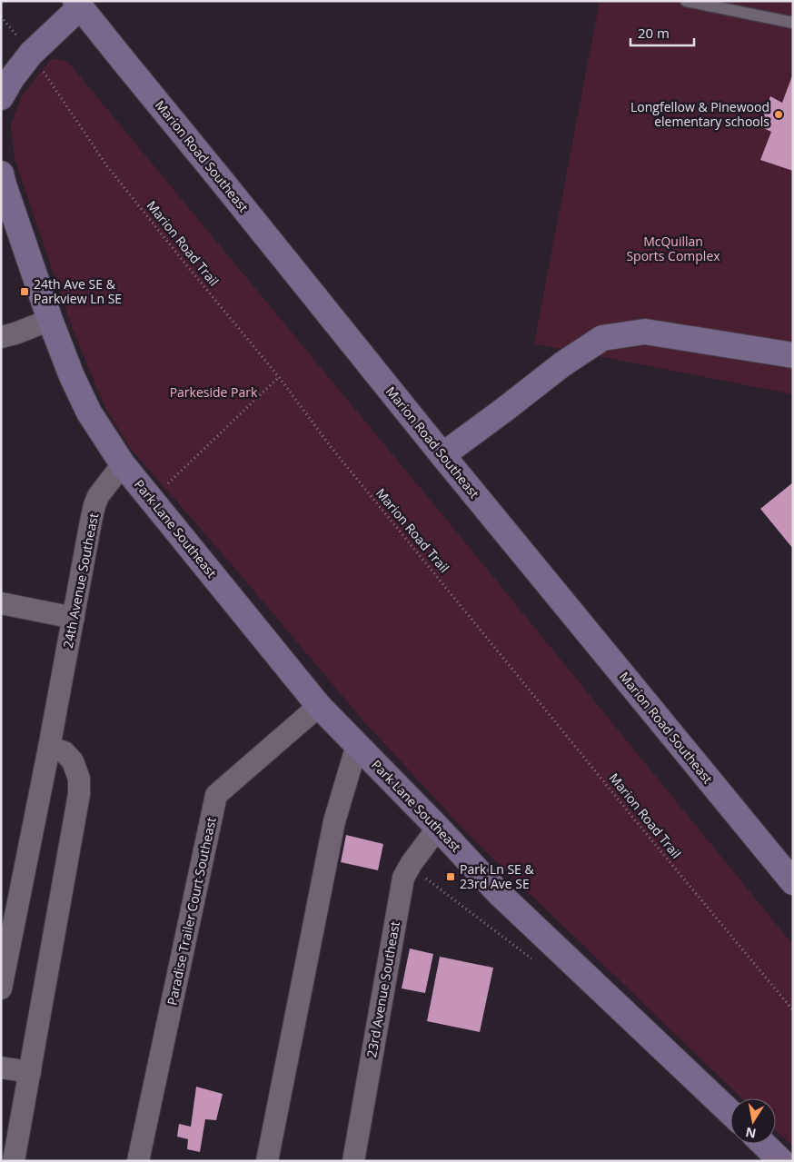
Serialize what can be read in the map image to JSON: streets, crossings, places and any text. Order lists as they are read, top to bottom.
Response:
{
  "streets": {
    "street": [
      "Marion Road Southeast",
      "Park Lane Southeast",
      "24th Avenue Southeast",
      "Paradise Trailer Court Southeast",
      "23rd Avenue Southeast"
    ],
    "path": ["Marion Road Trail"]
  },
  "crossings": [
    ["Park Lane Southeast", "24th Avenue Southeast"],
    ["Park Lane Southeast", "Paradise Trailer Court Southeast"],
    ["Park Lane Southeast", "23rd Avenue Southeast"]
  ],
  "parks": ["McQuillan Sports Complex", "Parkeside Park"],
  "places": {
    "other": ["Longfellow & Pinewood elementary schools"],
    "transit": ["24th Ave SE & Parkview Ln SE", "Park Ln SE & 23rd Ave SE"]
  },
  "scale_bar": "20 m",
  "north": "bottom"
}
